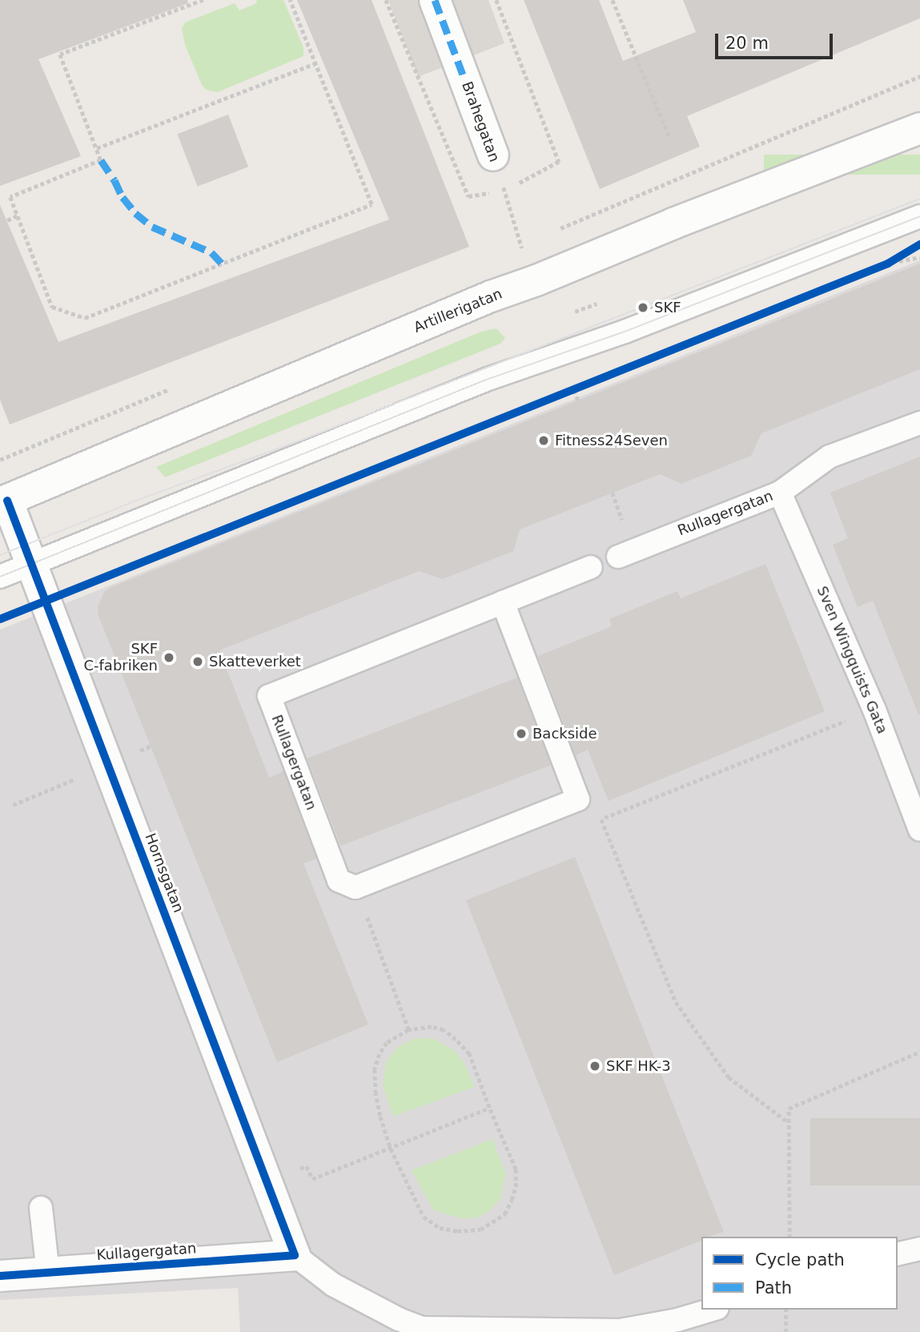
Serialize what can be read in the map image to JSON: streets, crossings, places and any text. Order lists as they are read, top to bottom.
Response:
{
  "streets": {
    "street": [
      "Brahegatan",
      "Artillerigatan",
      "Hornsgatan",
      "Kullagergatan"
    ],
    "lane": ["Rullagergatan", "Sven Wingquists Gata"]
  },
  "crossings": [
    ["Artillerigatan", "Hornsgatan"],
    ["Rullagergatan", "Sven Wingquists Gata"],
    ["Hornsgatan", "Kullagergatan"]
  ],
  "places": [
    "SKF",
    "Fitness24Seven",
    "SKF C-fabriken",
    "Skatteverket",
    "Backside",
    "SKF HK-3"
  ],
  "legend": ["Cycle path", "Path"],
  "scale_bar": "20 m"
}
